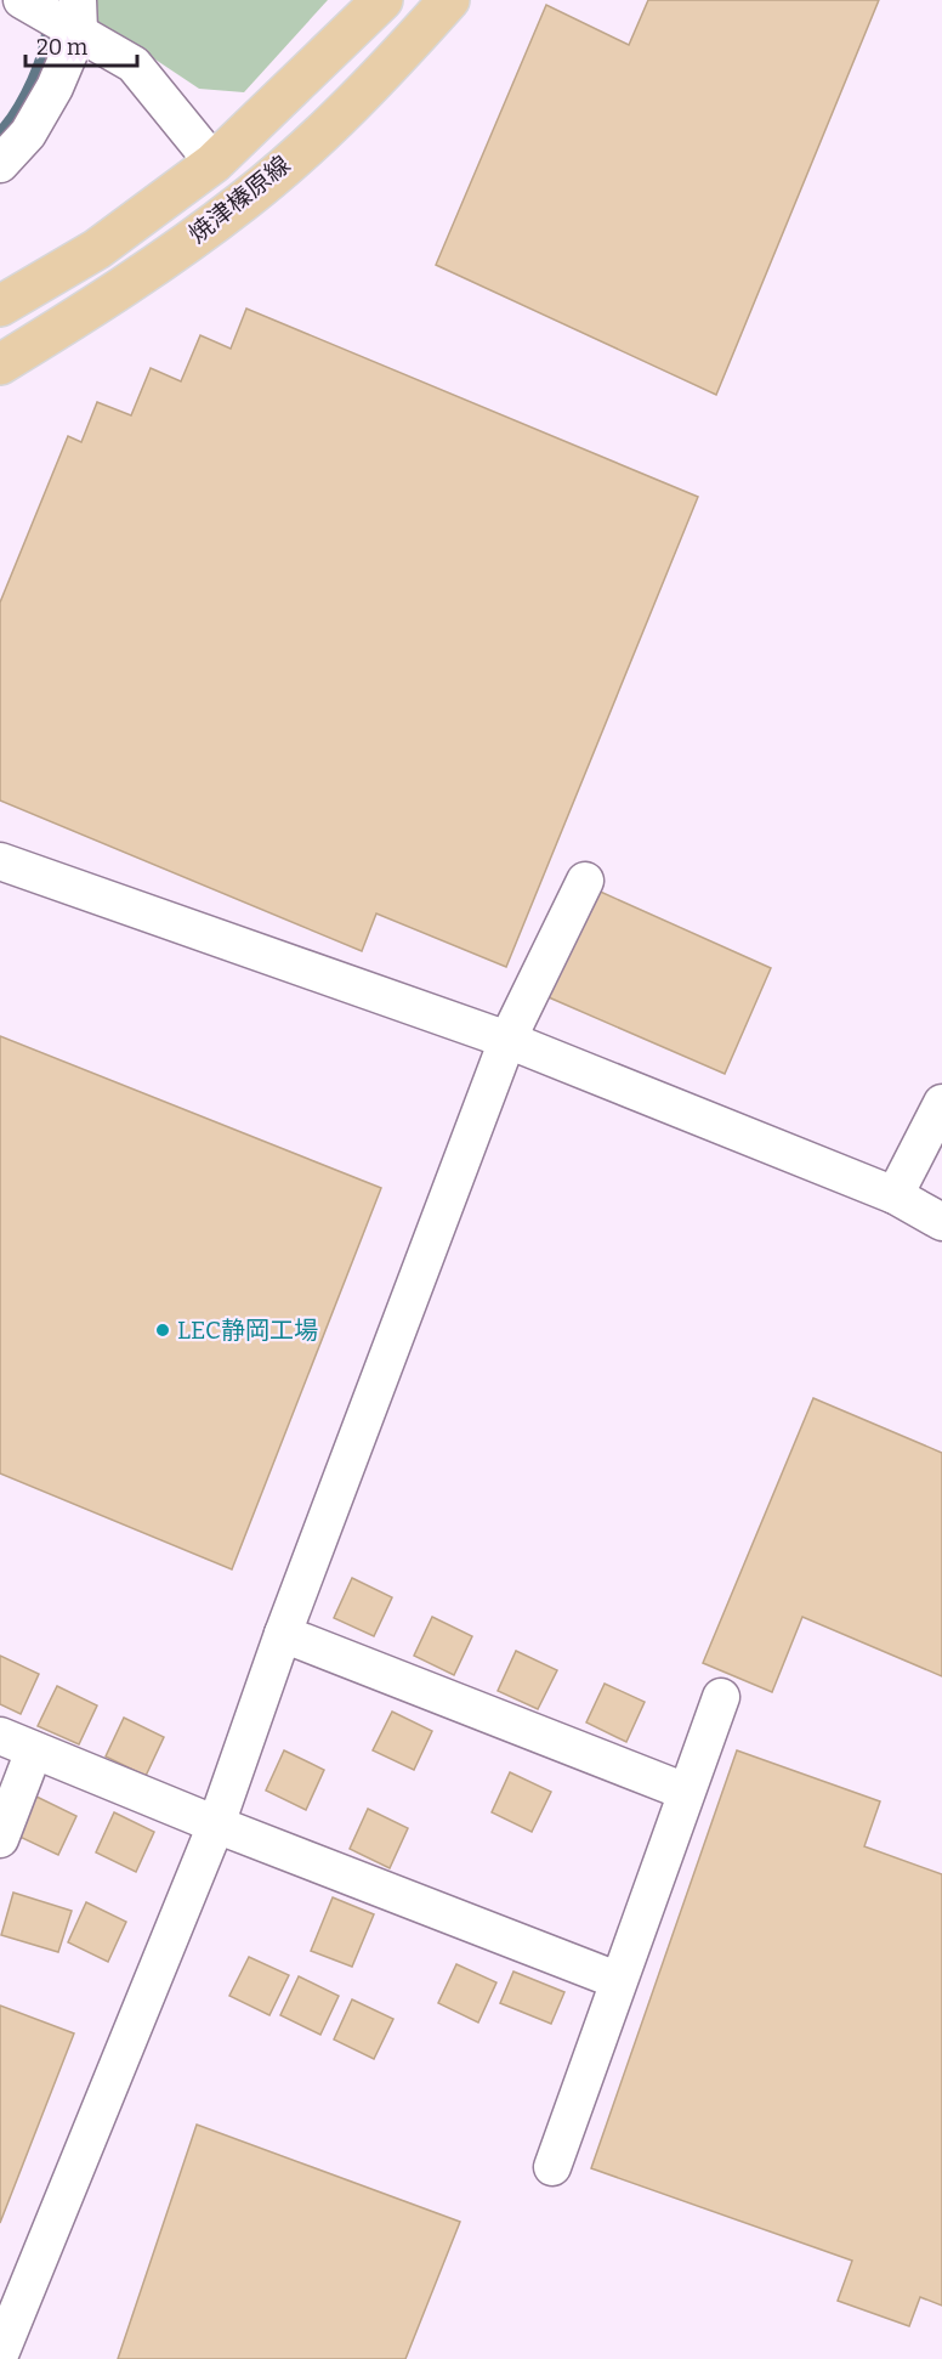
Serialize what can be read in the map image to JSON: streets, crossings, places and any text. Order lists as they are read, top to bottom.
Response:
{
  "streets": {
    "main road": ["焼津榛原線"]
  },
  "places": ["LEC静岡工場"],
  "scale_bar": "20 m"
}
